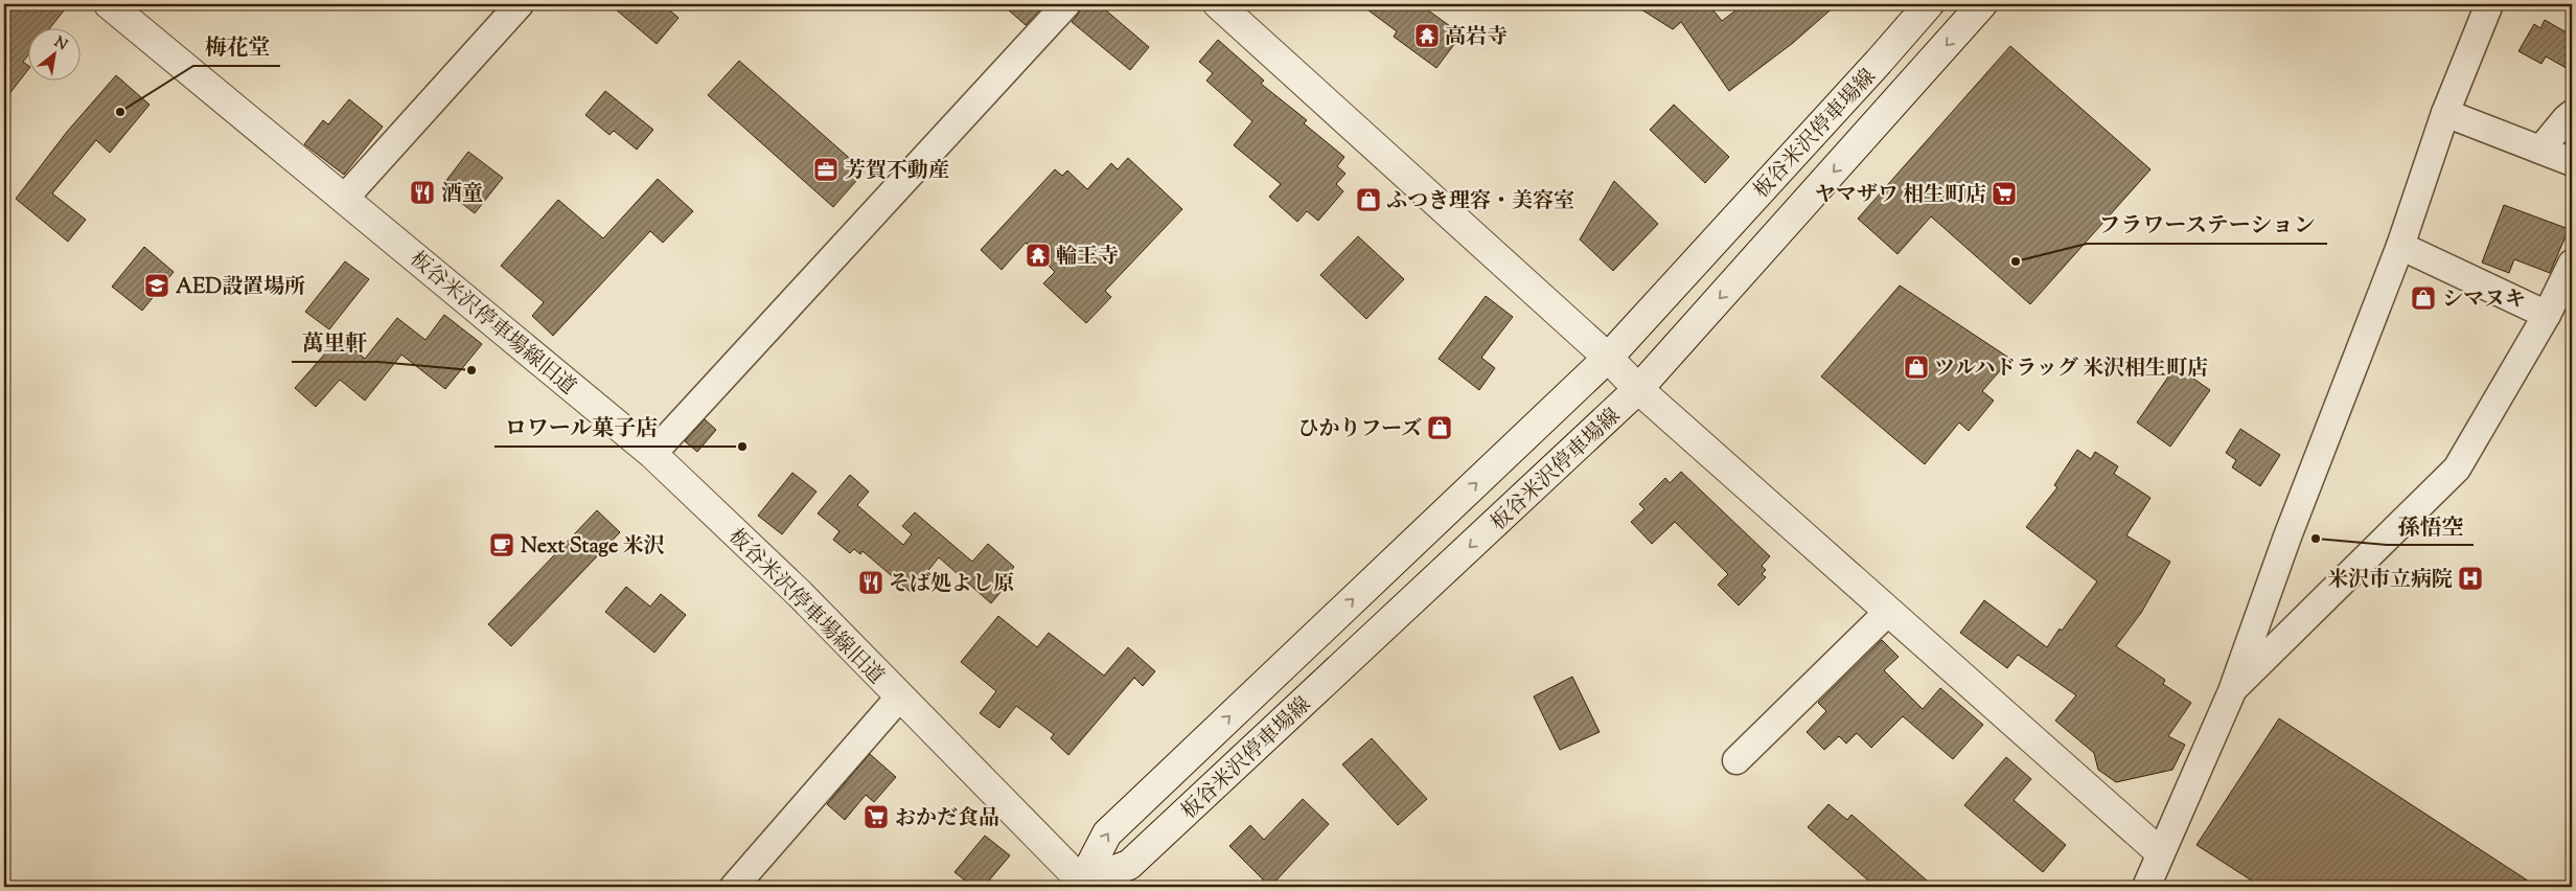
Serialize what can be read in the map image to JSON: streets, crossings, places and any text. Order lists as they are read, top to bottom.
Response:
{
  "streets": {
    "street": ["板谷米沢停車場線", "板谷米沢停車場線旧道"]
  },
  "crossings": [
    ["板谷米沢停車場線", "板谷米沢停車場線旧道"]
  ],
  "places": {
    "temple": ["高岩寺", "輪王寺"],
    "other": [
      "梅花堂",
      "フラワーステーション",
      "萬里軒",
      "ロワール菓子店",
      "孫悟空"
    ],
    "office": ["芳賀不動産"],
    "restaurant": ["酒童", "そば処よし原"],
    "supermarket": ["ヤマザワ 相生町店", "おかだ食品"],
    "shop": [
      "ふつき理容・美容室",
      "シマヌキ",
      "ツルハドラッグ 米沢相生町店",
      "ひかりフーズ"
    ],
    "school or university": ["AED設置場所"],
    "cafe": ["Next Stage 米沢"],
    "hospital": ["米沢市立病院"]
  },
  "north": "top right"
}
